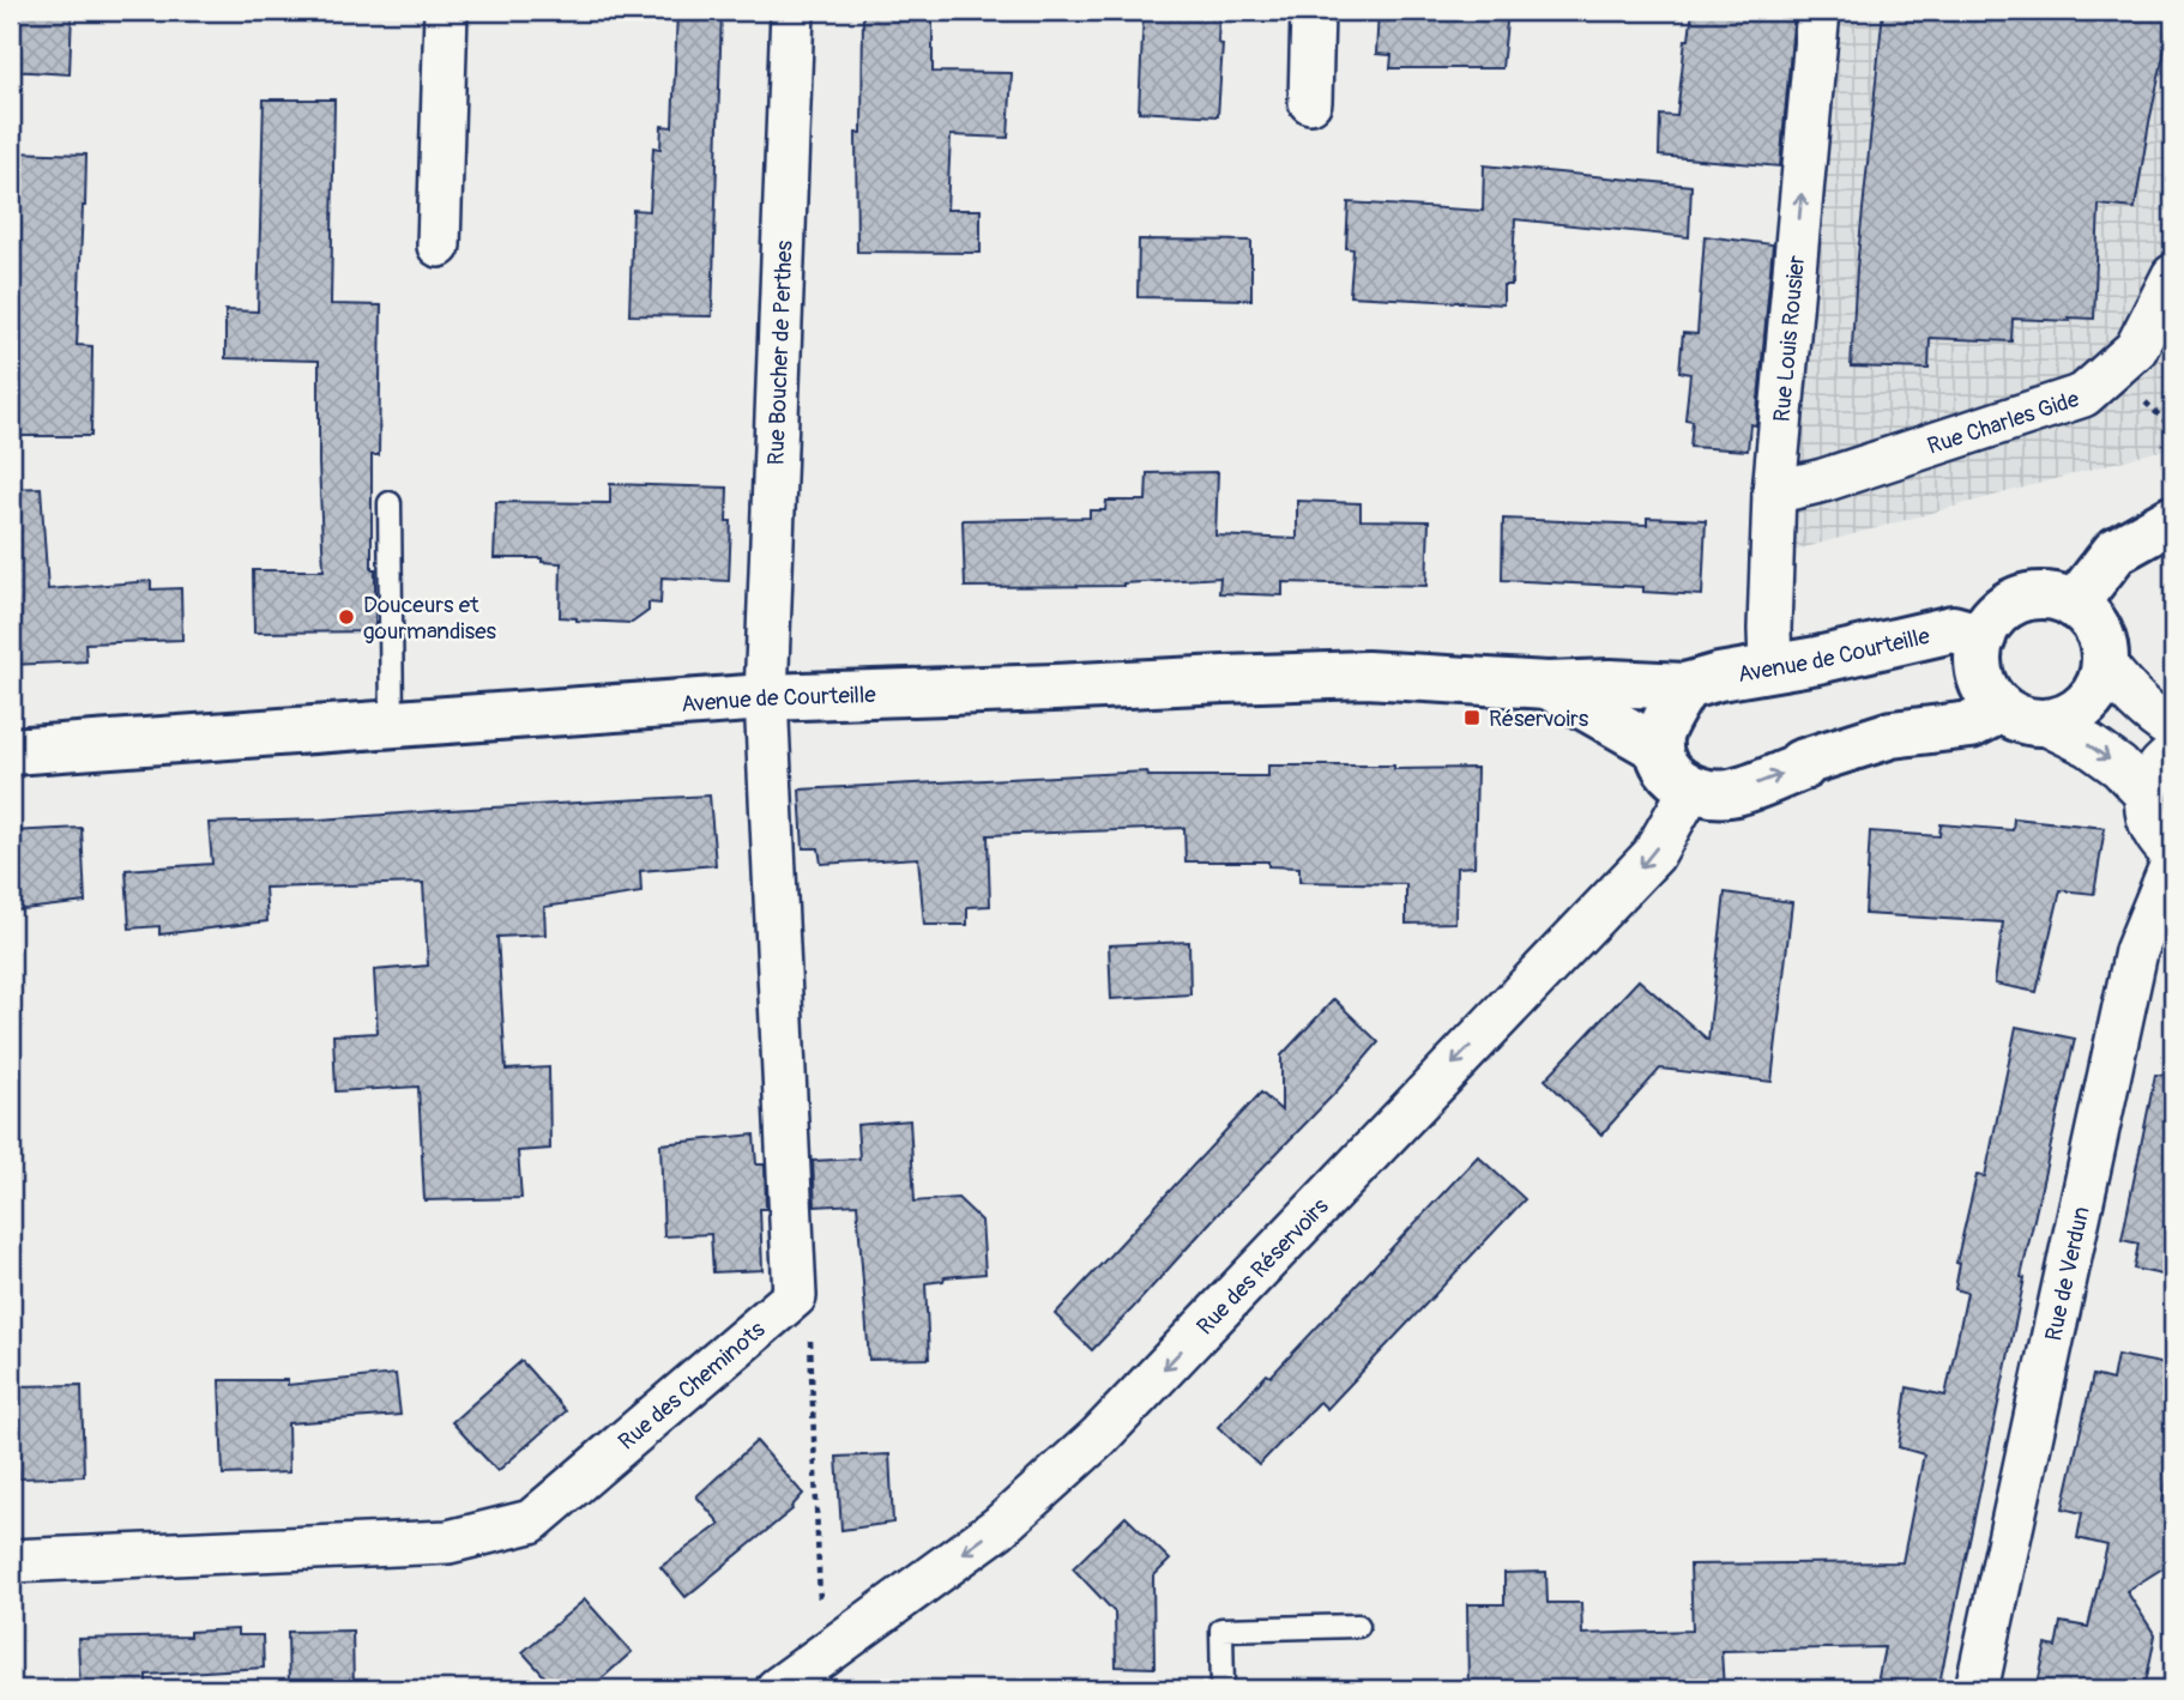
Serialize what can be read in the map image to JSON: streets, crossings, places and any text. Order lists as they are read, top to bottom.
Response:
{
  "streets": {
    "street": [
      "Rue Louis Rousier",
      "Rue Boucher de Perthes",
      "Rue Charles Gide",
      "Avenue de Courteille",
      "Rue des Réservoirs",
      "Rue de Verdun",
      "Rue des Cheminots"
    ]
  },
  "crossings": [
    ["Rue Louis Rousier", "Rue Charles Gide"],
    ["Rue Louis Rousier", "Avenue de Courteille"],
    ["Rue Boucher de Perthes", "Avenue de Courteille"],
    ["Avenue de Courteille", "Rue des Réservoirs"]
  ],
  "one_way": ["Rue Louis Rousier", "Rue des Réservoirs"],
  "places": {
    "other": ["Douceurs et gourmandises"],
    "transit": ["Réservoirs"]
  }
}
